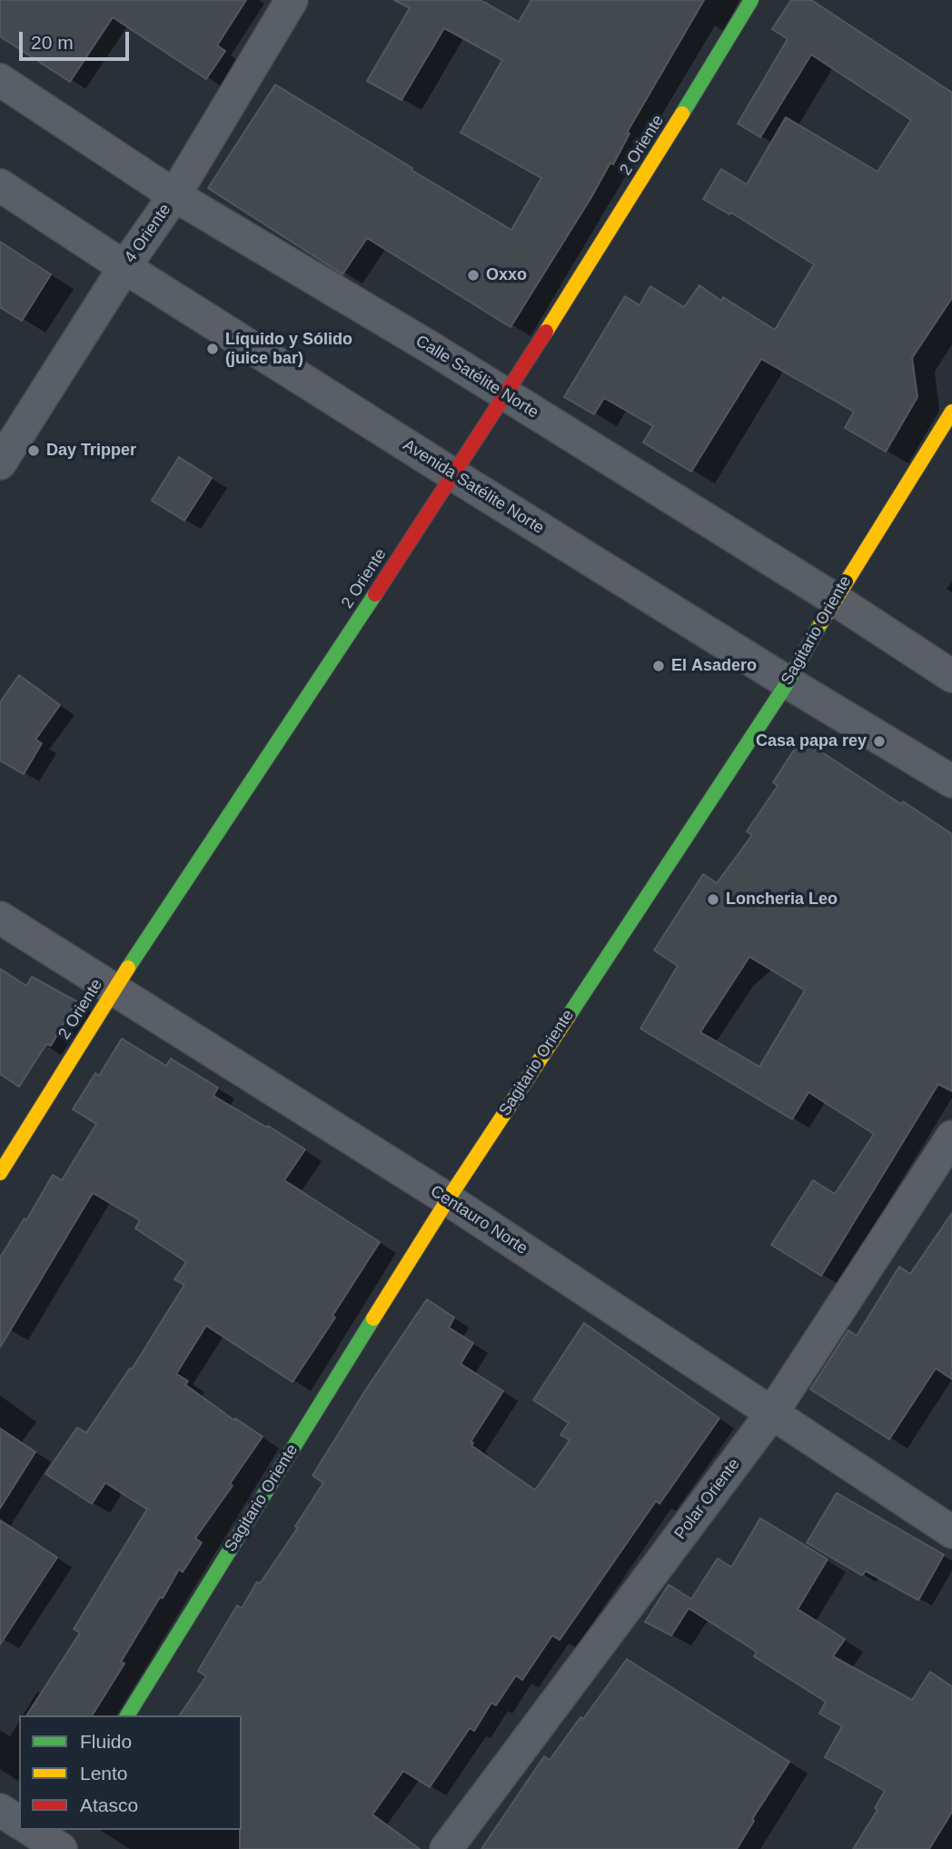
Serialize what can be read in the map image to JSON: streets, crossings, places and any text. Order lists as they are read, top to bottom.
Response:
{
  "streets": {
    "street": [
      "2 Oriente",
      "4 Oriente",
      "Calle Satélite Norte",
      "Avenida Satélite Norte",
      "Sagitario Oriente",
      "Centauro Norte",
      "Polar Oriente"
    ]
  },
  "crossings": [
    ["2 Oriente", "Calle Satélite Norte"],
    ["2 Oriente", "Avenida Satélite Norte"],
    ["2 Oriente", "Centauro Norte"],
    ["4 Oriente", "Calle Satélite Norte"],
    ["4 Oriente", "Avenida Satélite Norte"],
    ["Calle Satélite Norte", "Sagitario Oriente"],
    ["Avenida Satélite Norte", "Sagitario Oriente"],
    ["Sagitario Oriente", "Centauro Norte"],
    ["Centauro Norte", "Polar Oriente"]
  ],
  "places": [
    "Oxxo",
    "Líquido y Sólido (juice bar)",
    "Day Tripper",
    "El Asadero",
    "Casa papa rey",
    "Loncheria Leo"
  ],
  "legend": ["Fluido", "Lento", "Atasco"],
  "scale_bar": "20 m"
}
